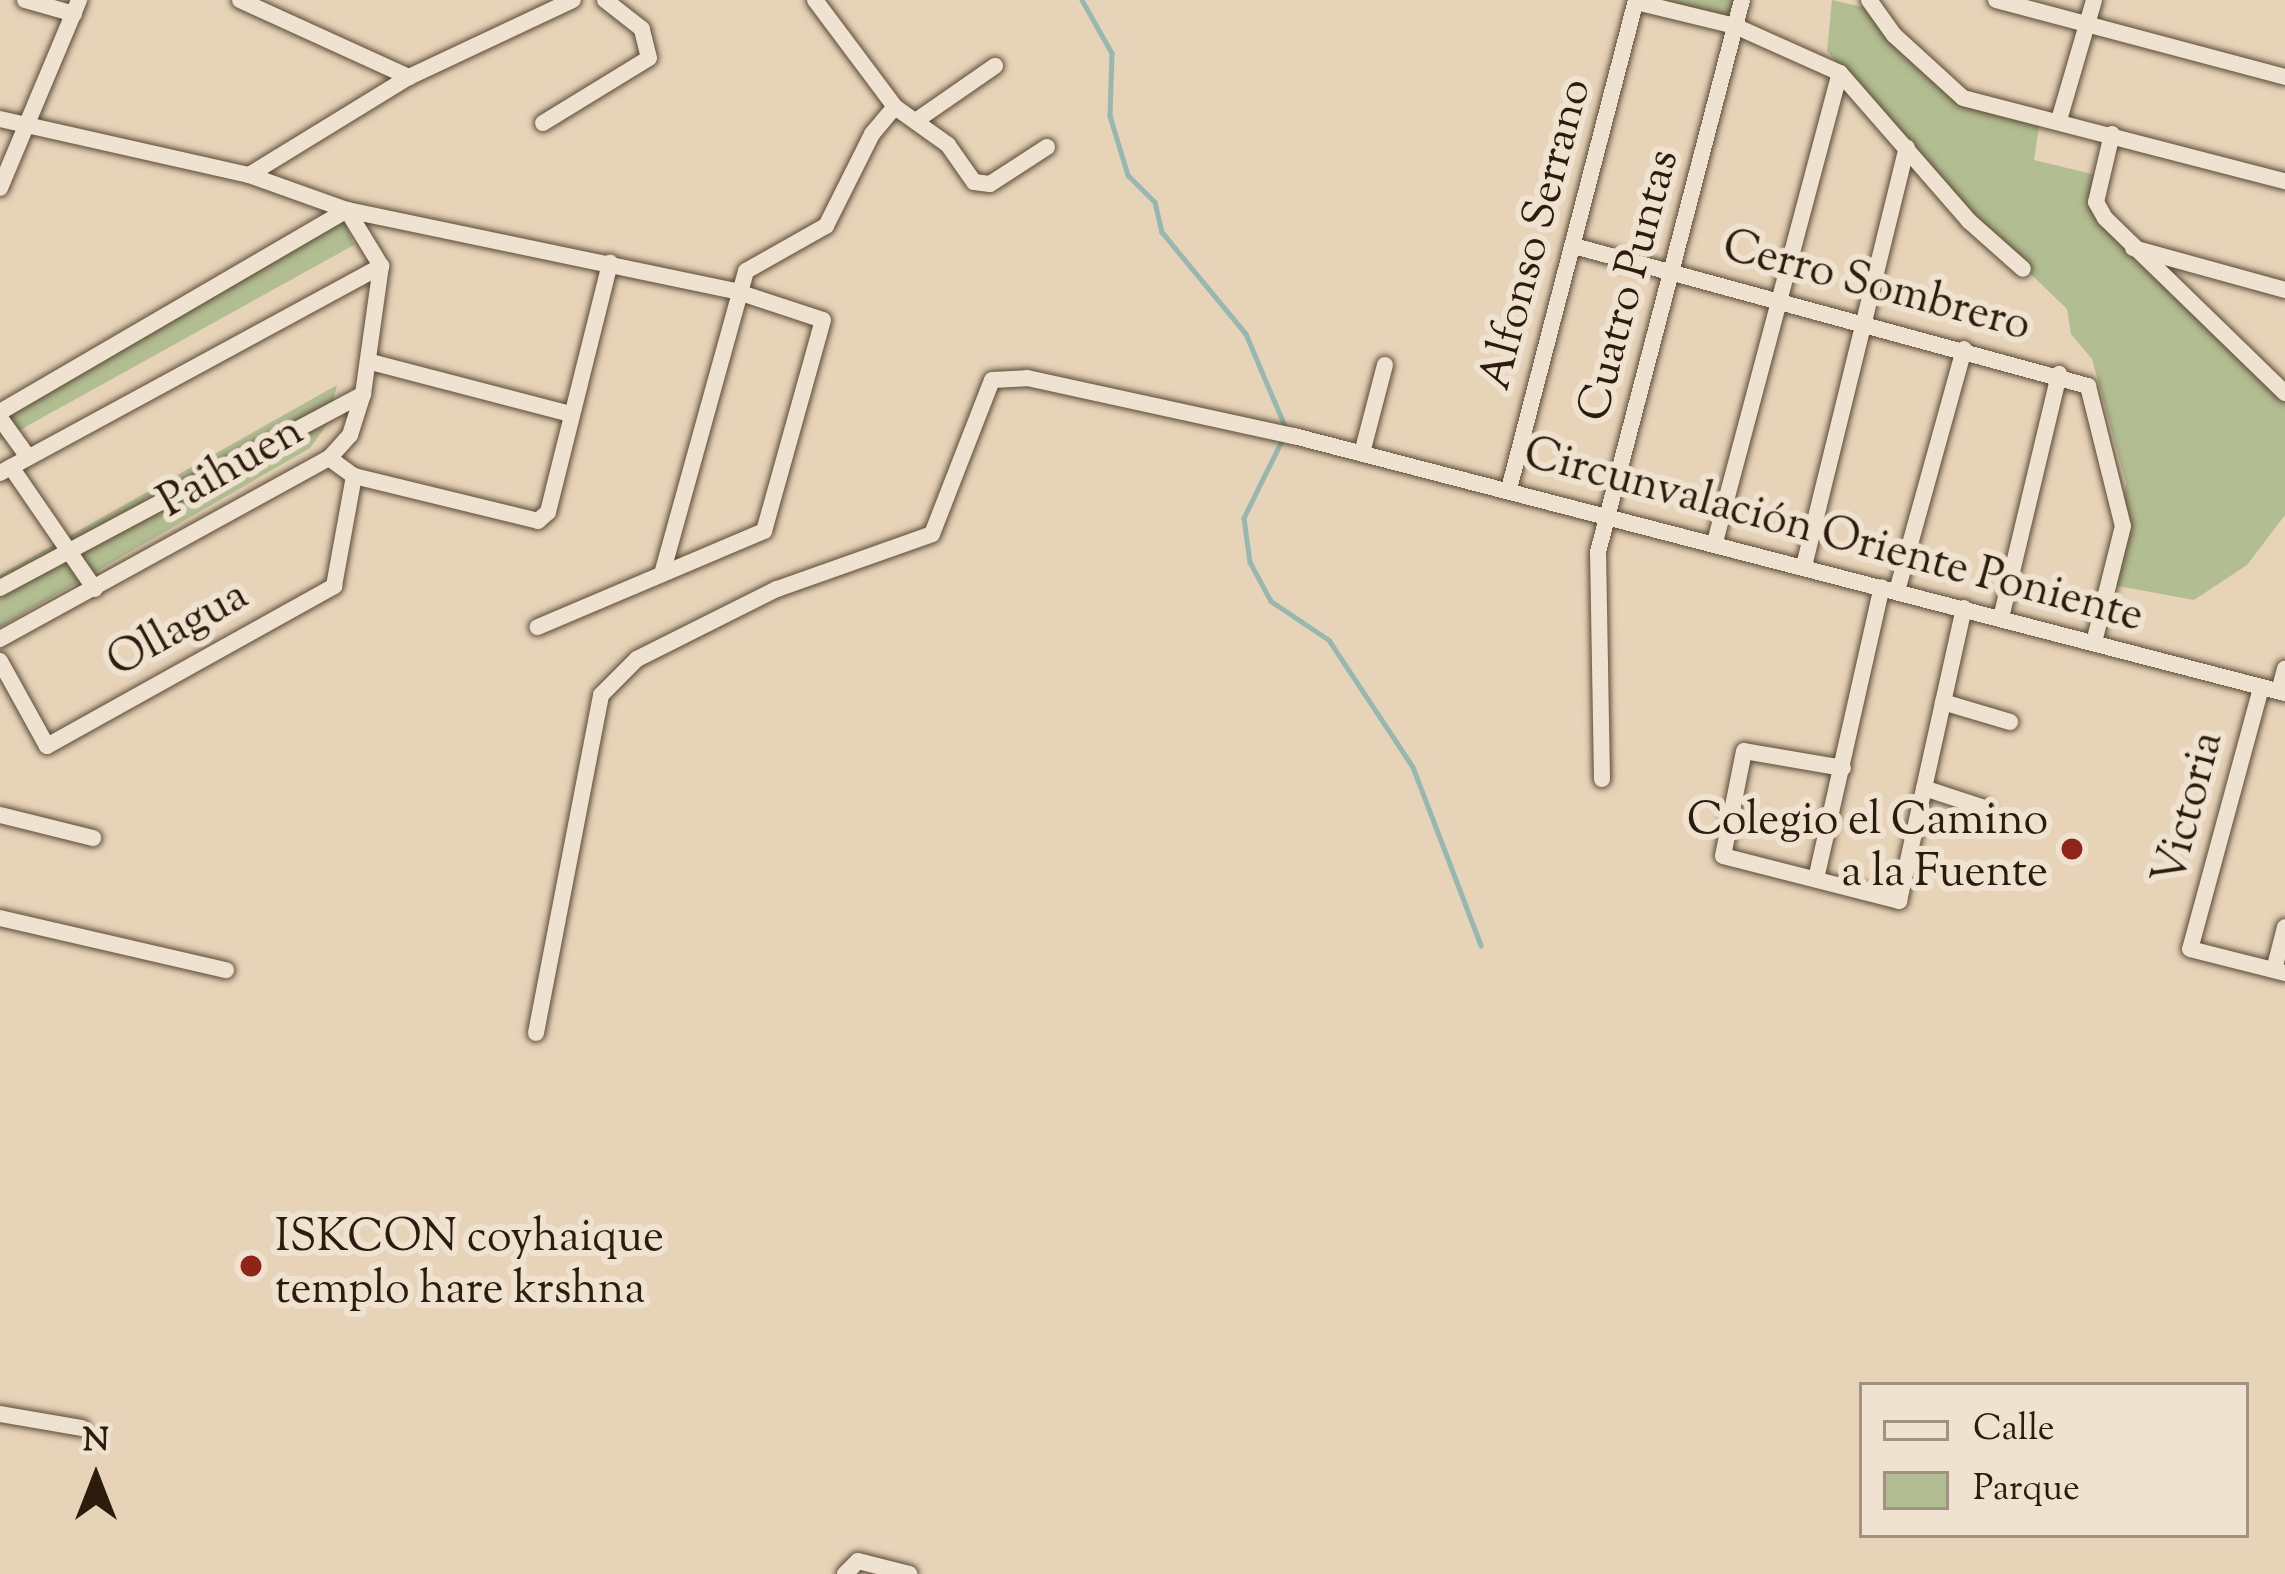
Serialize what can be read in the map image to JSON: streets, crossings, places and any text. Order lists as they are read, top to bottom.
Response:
{
  "streets": {
    "street": [
      "Alfonso Serrano",
      "Cuatro Puntas",
      "Cerro Sombrero",
      "Paihuen",
      "Circunvalación Oriente Poniente",
      "Ollagua",
      "Victoria"
    ]
  },
  "crossings": [
    ["Alfonso Serrano", "Cerro Sombrero"],
    ["Alfonso Serrano", "Circunvalación Oriente Poniente"],
    ["Cuatro Puntas", "Cerro Sombrero"],
    ["Cuatro Puntas", "Circunvalación Oriente Poniente"],
    ["Cerro Sombrero", "Circunvalación Oriente Poniente"],
    ["Circunvalación Oriente Poniente", "Victoria"]
  ],
  "places": ["Colegio el Camino a la Fuente", "ISKCON coyhaique templo hare krshna"],
  "legend": ["Calle", "Parque"],
  "north": "top"
}
